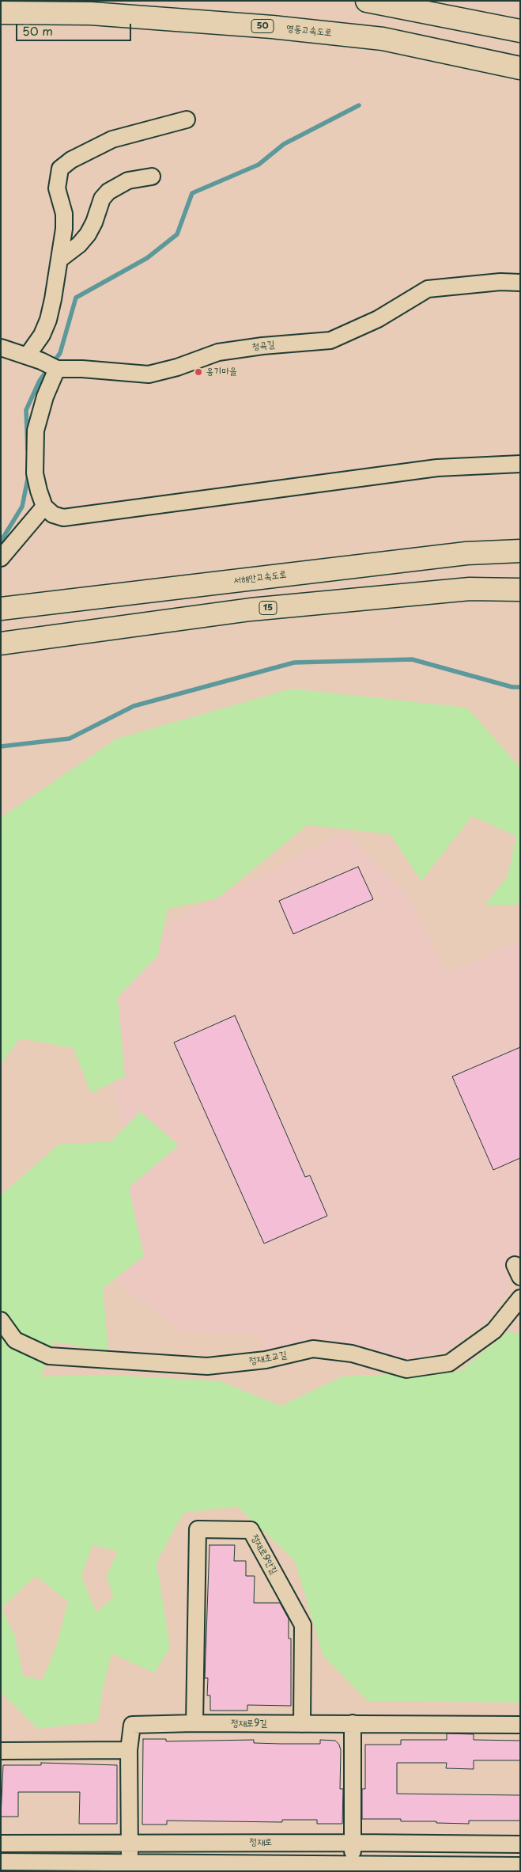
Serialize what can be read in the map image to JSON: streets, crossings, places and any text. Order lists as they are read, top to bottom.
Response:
{
  "streets": {
    "highway": [
      "50",
      "영동고속도로",
      "서해안고속도로",
      "15"
    ],
    "street": [
      "청곡길",
      "정재초교길",
      "정재로9안길",
      "정재로9길",
      "정재로"
    ]
  },
  "crossings": [
    ["정재로9안길", "정재로9길"]
  ],
  "places": ["옹기마을"],
  "scale_bar": "50 m"
}
